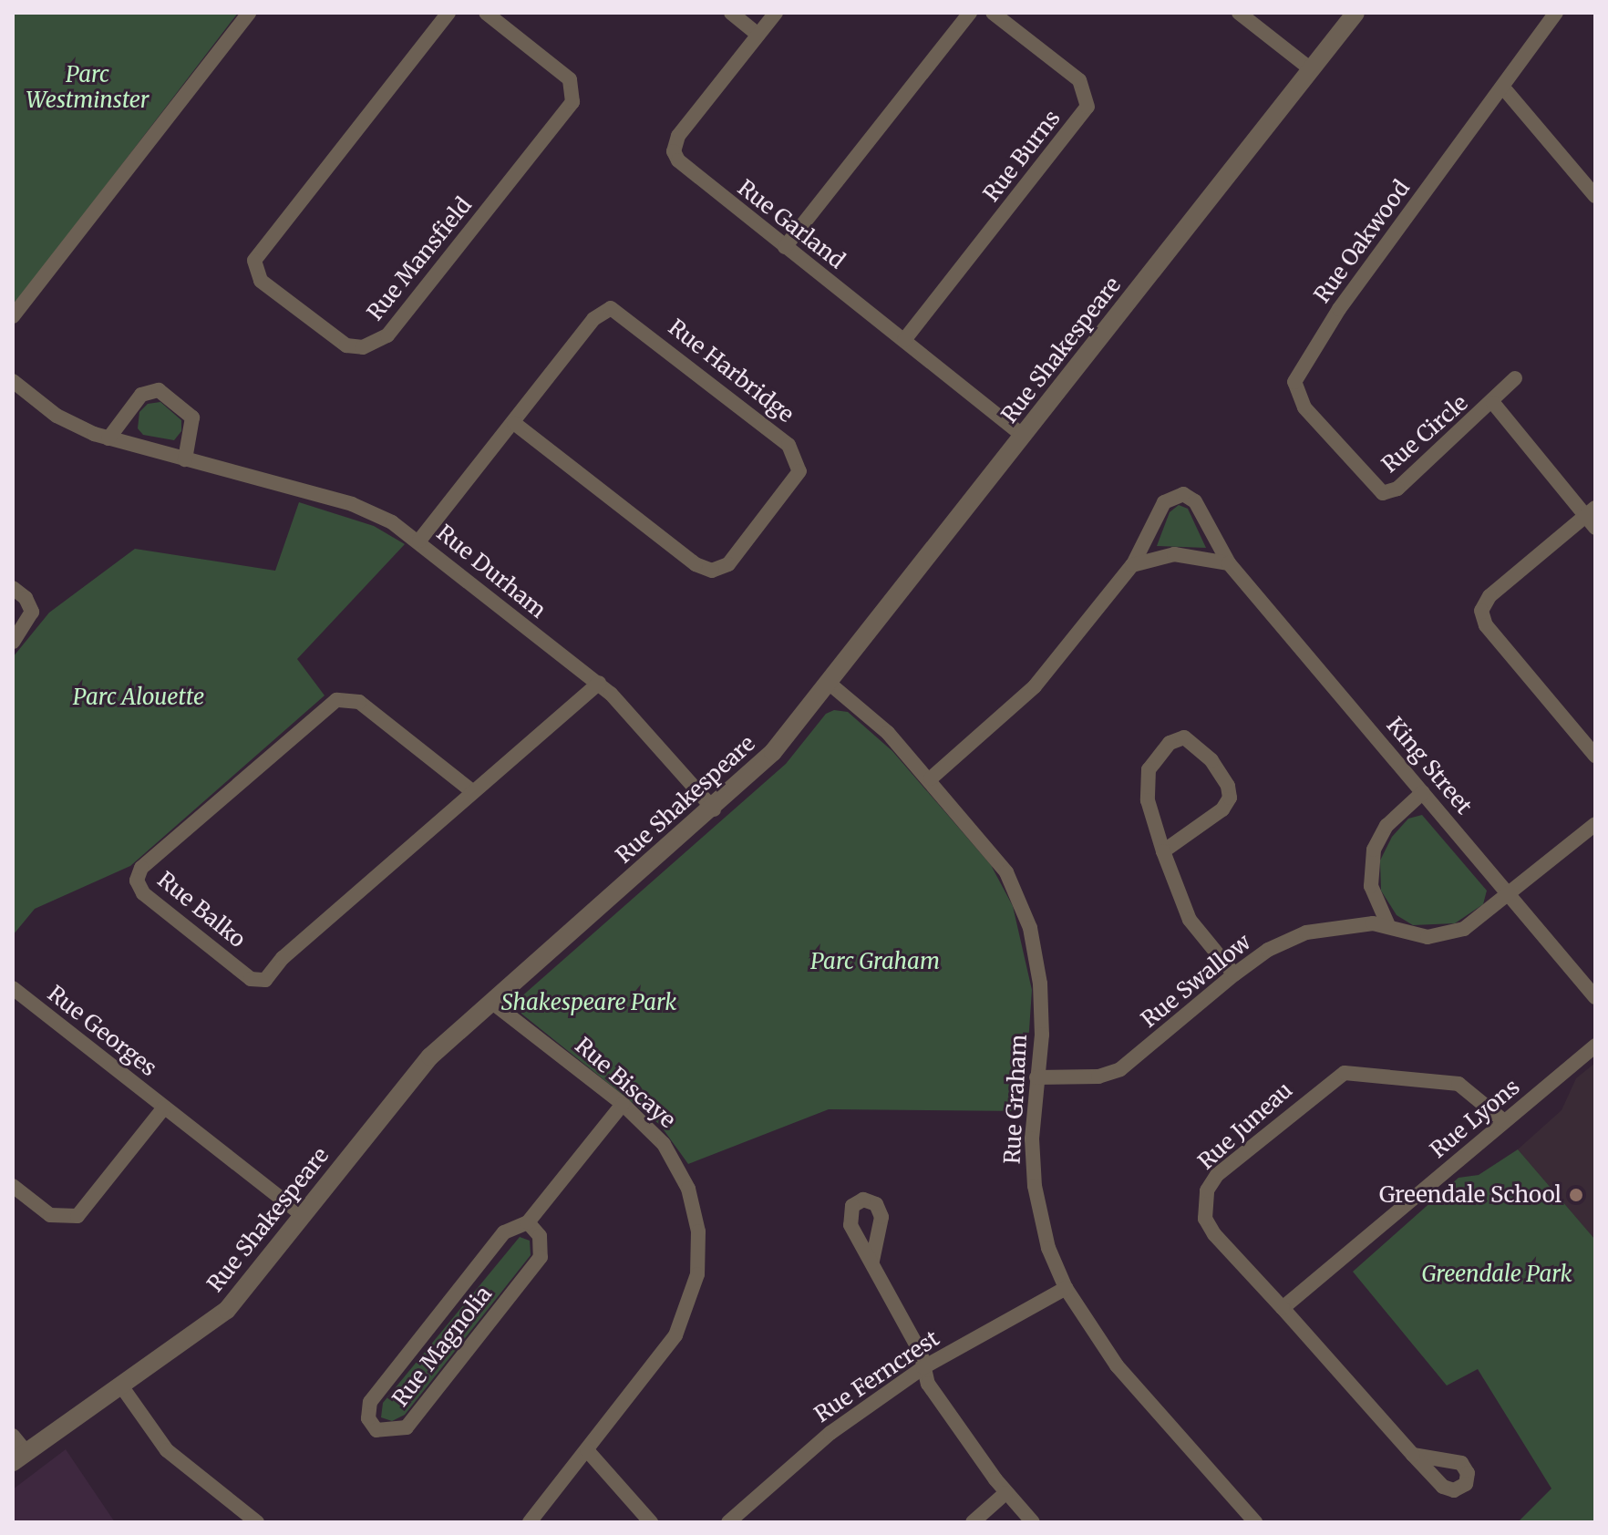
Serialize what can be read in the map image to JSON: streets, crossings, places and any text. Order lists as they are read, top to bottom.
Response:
{
  "streets": {
    "street": [
      "Rue Burns",
      "Rue Garland",
      "Rue Oakwood",
      "Rue Mansfield",
      "Rue Shakespeare",
      "Rue Harbridge",
      "Rue Circle",
      "Rue Durham",
      "King Street",
      "Rue Balko",
      "Rue Swallow",
      "Rue Georges",
      "Rue Biscaye",
      "Rue Graham",
      "Rue Lyons",
      "Rue Juneau",
      "Rue Magnolia",
      "Rue Ferncrest"
    ]
  },
  "crossings": [
    ["Rue Burns", "Rue Garland"],
    ["Rue Garland", "Rue Shakespeare"],
    ["Rue Oakwood", "Rue Circle"],
    ["Rue Shakespeare", "Rue Durham"],
    ["Rue Shakespeare", "Rue Georges"],
    ["Rue Shakespeare", "Rue Biscaye"],
    ["Rue Shakespeare", "Rue Graham"],
    ["Rue Harbridge", "Rue Durham"],
    ["Rue Durham", "Rue Balko"],
    ["King Street", "Rue Swallow"],
    ["King Street", "Rue Graham"],
    ["Rue Swallow", "Rue Graham"],
    ["Rue Biscaye", "Rue Magnolia"],
    ["Rue Graham", "Rue Ferncrest"],
    ["Rue Lyons", "Rue Juneau"]
  ],
  "parks": [
    "Parc Westminster",
    "Parc Alouette",
    "Parc Graham",
    "Shakespeare Park",
    "Greendale Park"
  ],
  "places": ["Greendale School"]
}
